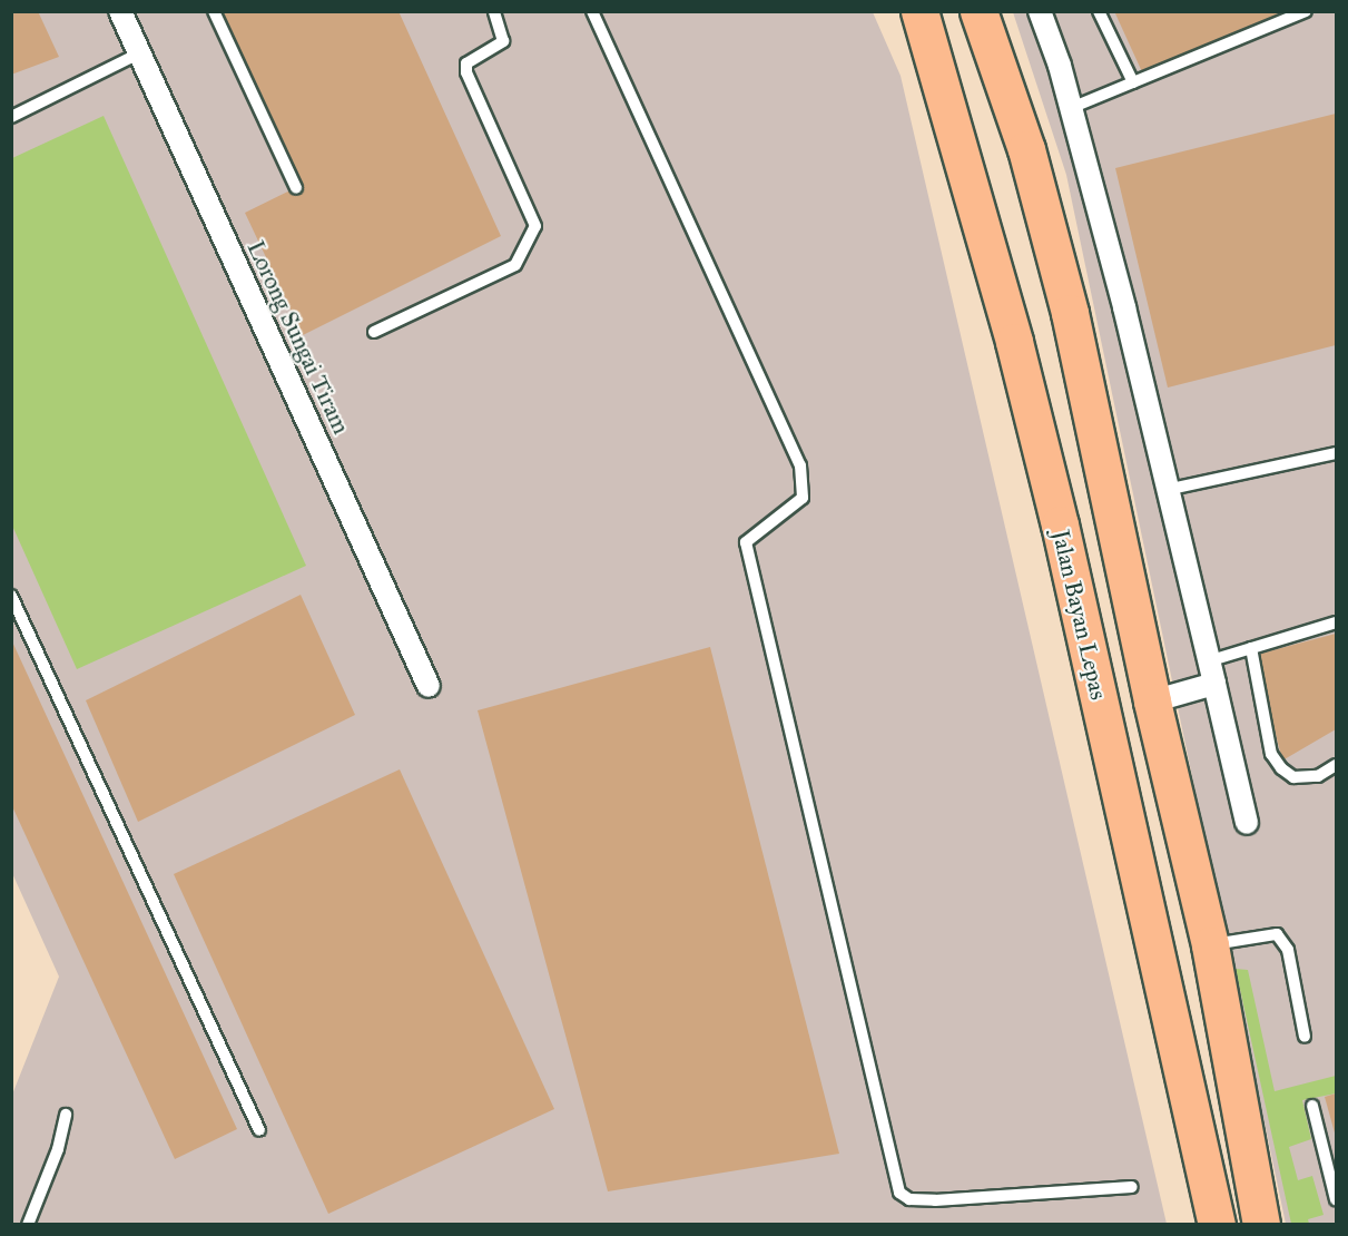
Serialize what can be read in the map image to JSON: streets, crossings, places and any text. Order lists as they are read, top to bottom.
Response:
{
  "streets": {
    "highway": ["Jalan Bayan Lepas"],
    "street": ["Lorong Sungai Tiram"]
  }
}
